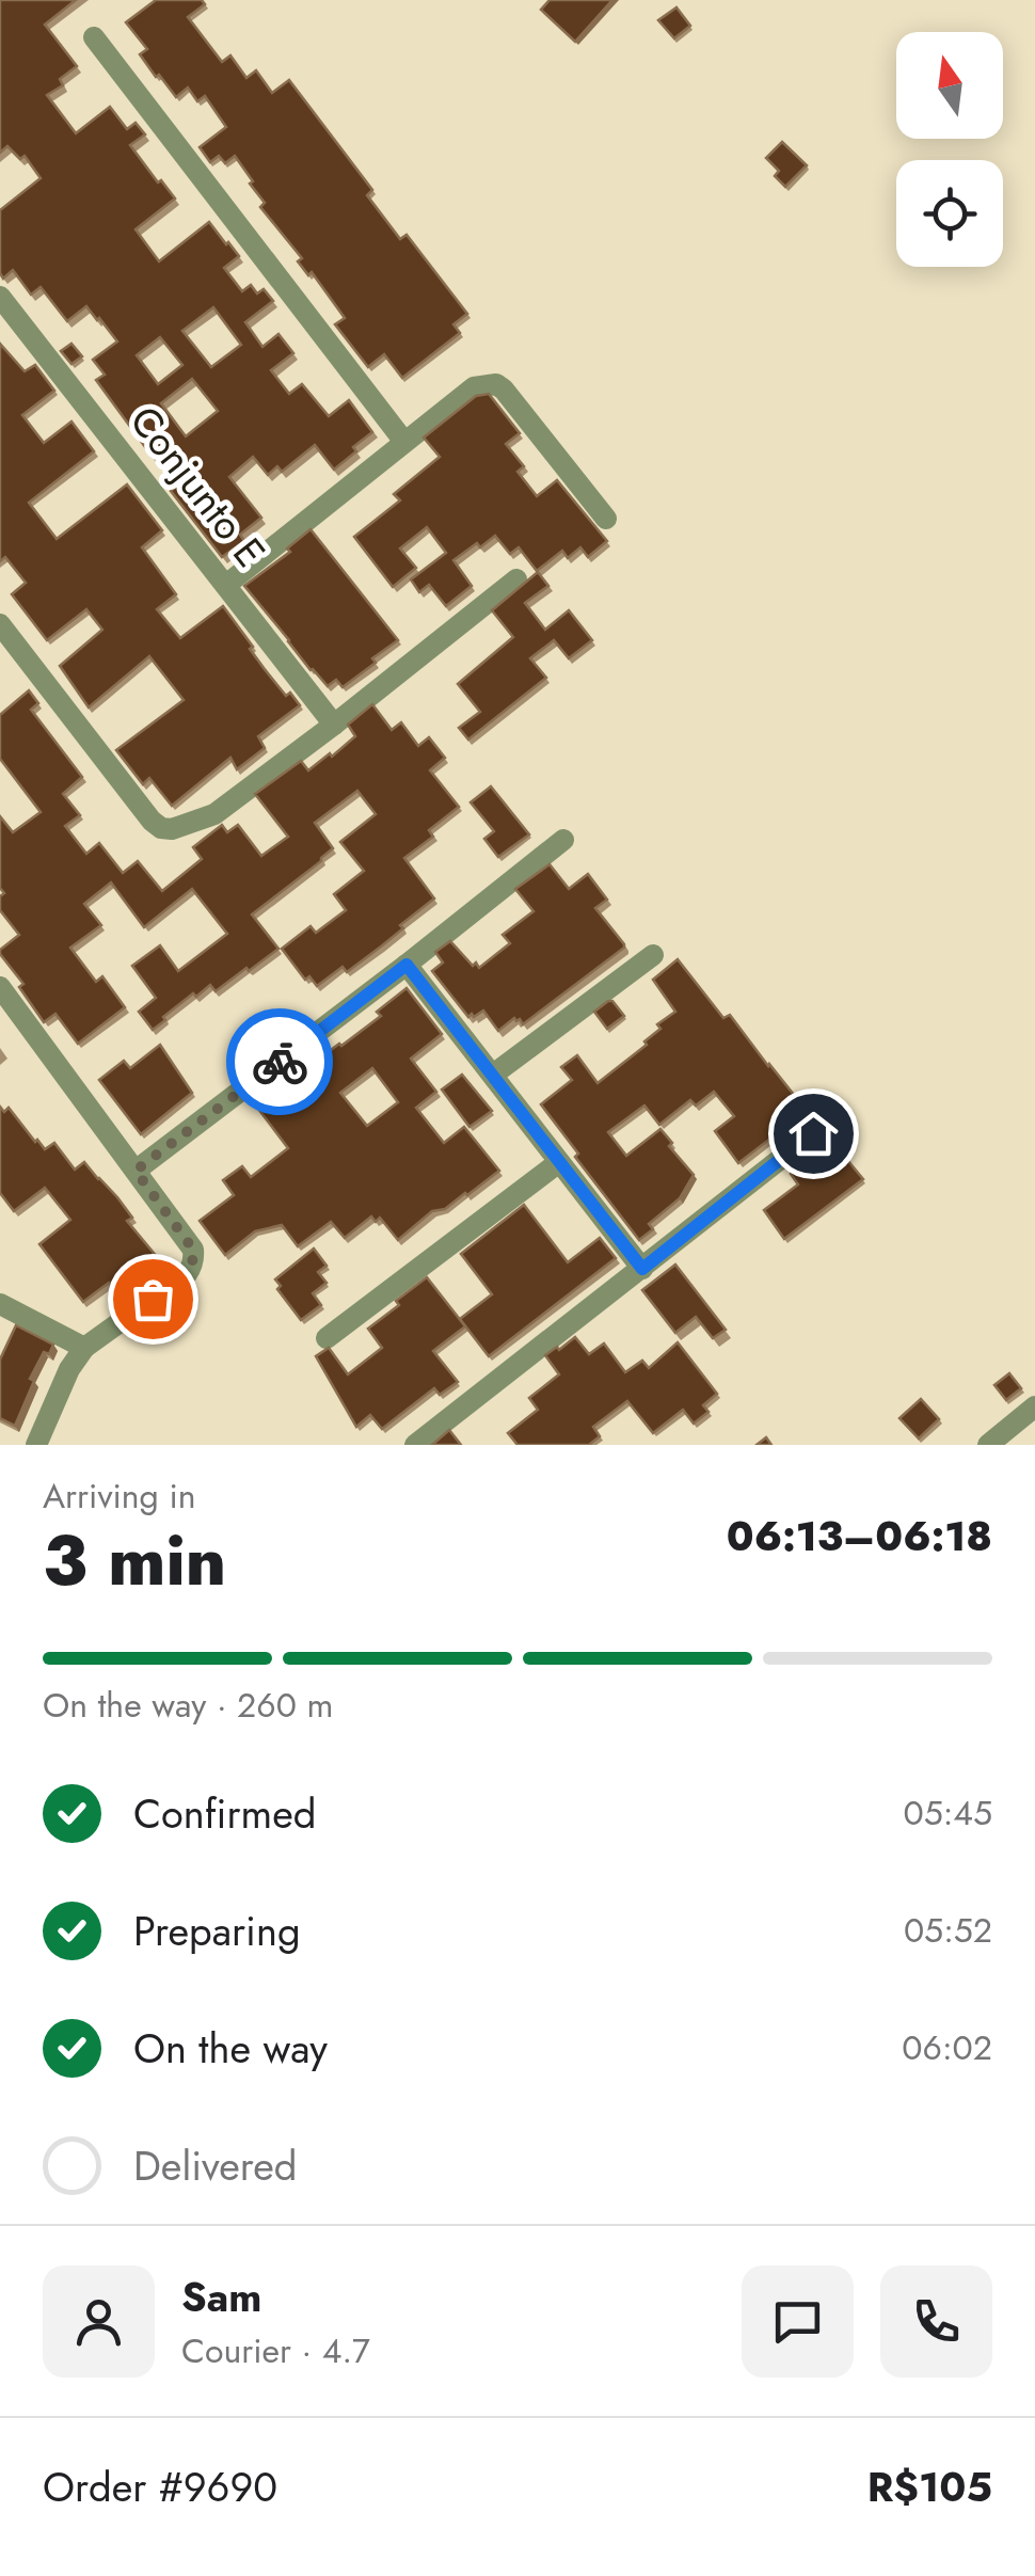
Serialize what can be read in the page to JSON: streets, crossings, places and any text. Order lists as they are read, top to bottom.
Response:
{
  "streets": {
    "street": ["Conjunto E"]
  },
  "north": "top",
  "page": {
    "heading": ["3 min", "Arriving in", "06:13–06:18"],
    "panel": [
      "Sam",
      "Courier · 4.7",
      "Order #9690",
      "R$105"
    ],
    "bar": "On the way · 260 m",
    "list": [
      ["Confirmed", "05:45"],
      ["Preparing", "05:52"],
      ["On the way", "06:02"],
      "Delivered"
    ]
  }
}
